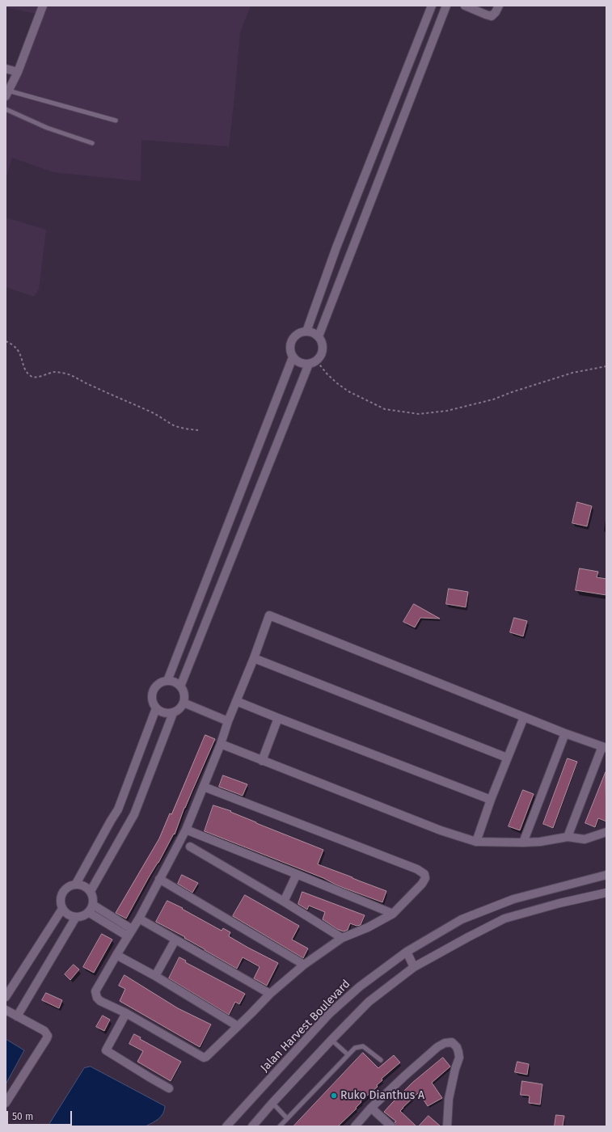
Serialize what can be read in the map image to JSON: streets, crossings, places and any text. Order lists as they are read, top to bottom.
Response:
{
  "streets": {
    "street": ["Jalan Harvest Boulevard"]
  },
  "places": ["Ruko Dianthus A"],
  "scale_bar": "50 m"
}
